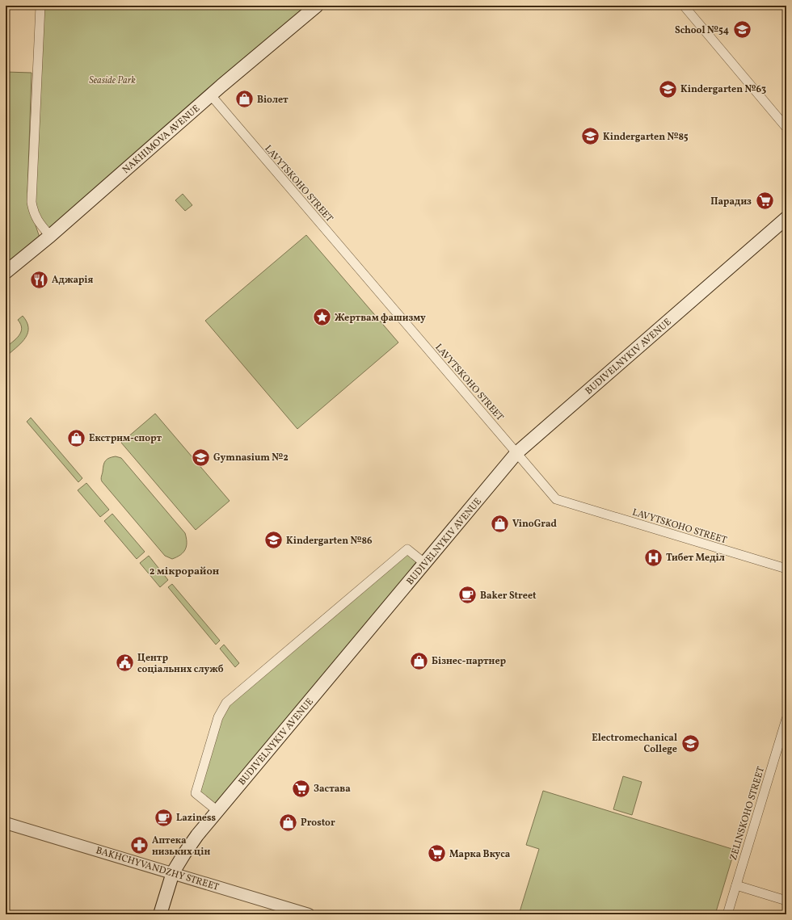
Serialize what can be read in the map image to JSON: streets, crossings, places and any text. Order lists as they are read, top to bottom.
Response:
{
  "streets": {
    "main road": ["NAKHIMOVA AVENUE", "BUDIVELNYKIV AVENUE"],
    "street": ["LAVYTSKOHO STREET", "ZELINSKOHO STREET", "BAKHCHYVANDZHY STREET"]
  },
  "crossings": [
    ["NAKHIMOVA AVENUE", "LAVYTSKOHO STREET"],
    ["LAVYTSKOHO STREET", "BUDIVELNYKIV AVENUE"],
    ["BUDIVELNYKIV AVENUE", "BAKHCHYVANDZHY STREET"]
  ],
  "districts": ["2 мікрорайон"],
  "parks": ["Seaside Park"],
  "places": {
    "school or university": [
      "School №54",
      "Kindergarten №63",
      "Kindergarten №85",
      "Gymnasium №2",
      "Kindergarten №86",
      "Electromechanical College"
    ],
    "shop": [
      "Віолет",
      "Екстрим-спорт",
      "VinoGrad",
      "Бізнес-партнер",
      "Prostor"
    ],
    "supermarket": ["Парадиз", "Застава", "Марка Вкуса"],
    "restaurant": ["Аджарія"],
    "place": ["Жертвам фашизму"],
    "hospital": ["Тибет Меділ"],
    "cafe": ["Baker Street", "Laziness"],
    "public building": ["Центр соціальних служб"],
    "pharmacy": ["Аптека низьких цін"]
  }
}
